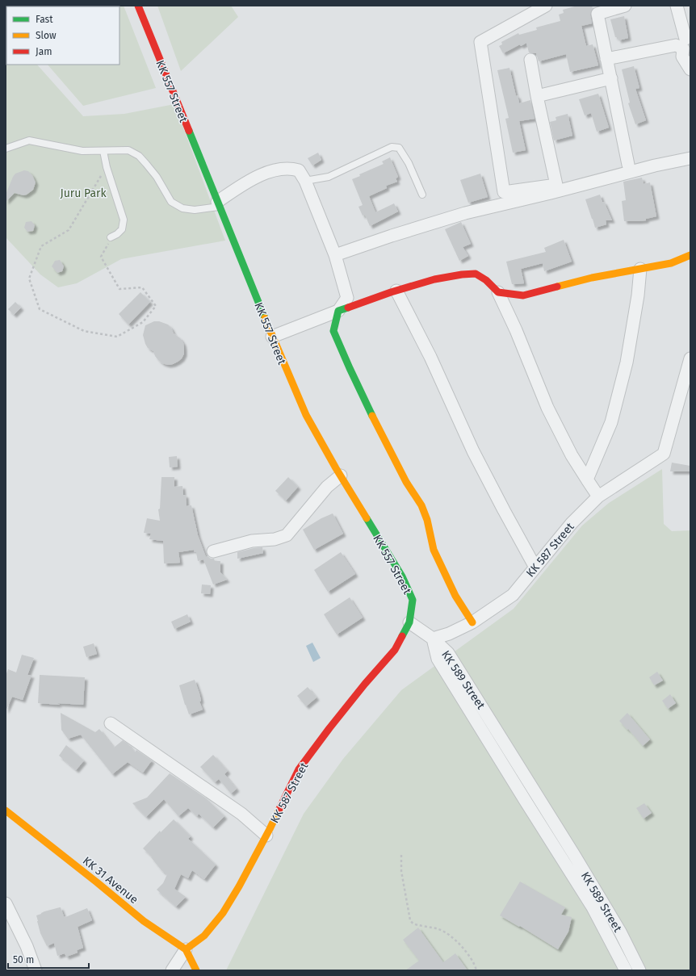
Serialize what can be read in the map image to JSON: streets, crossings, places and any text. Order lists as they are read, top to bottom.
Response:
{
  "streets": {
    "street": [
      "KK 557 Street",
      "KK 587 Street",
      "KK 589 Street",
      "KK 31 Avenue"
    ]
  },
  "crossings": [
    ["KK 557 Street", "KK 587 Street"],
    ["KK 587 Street", "KK 589 Street"],
    ["KK 587 Street", "KK 31 Avenue"]
  ],
  "parks": ["Juru Park"],
  "legend": ["Fast", "Slow", "Jam"],
  "scale_bar": "50 m"
}
